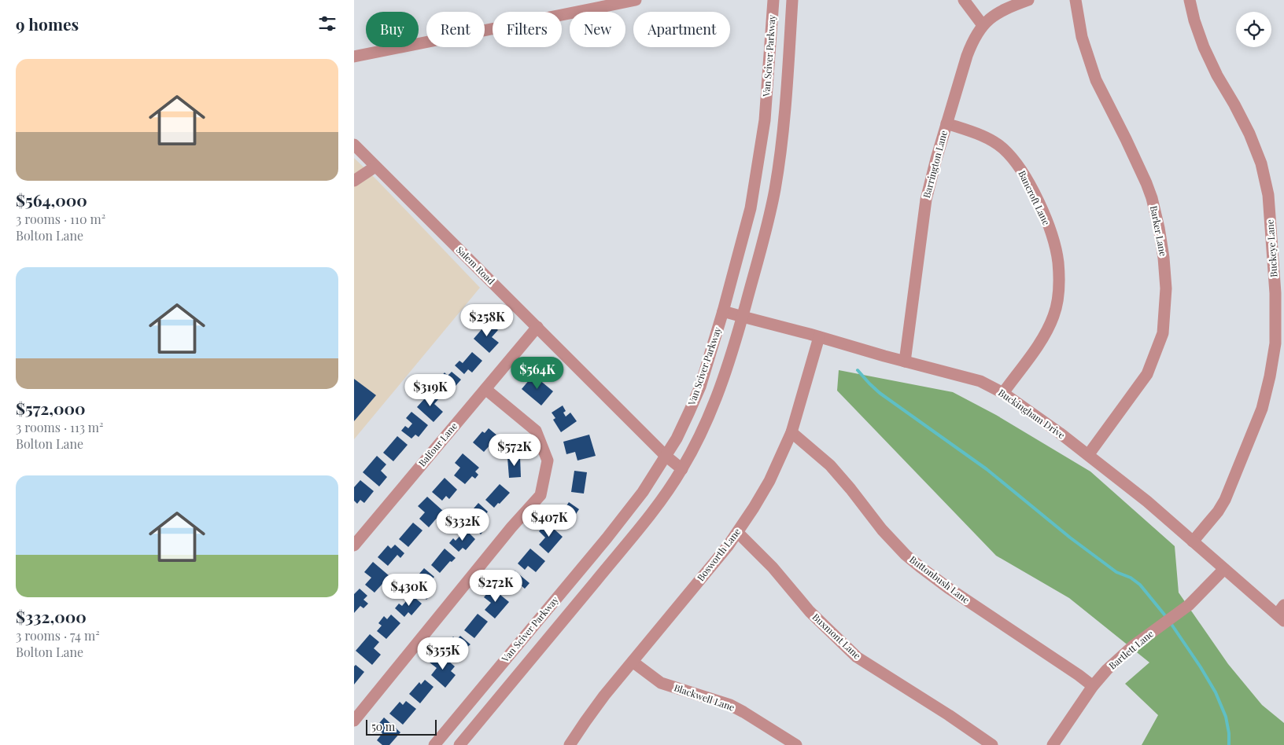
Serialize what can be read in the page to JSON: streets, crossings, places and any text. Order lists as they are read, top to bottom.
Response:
{
  "streets": {
    "street": [
      "Van Sciver Parkway",
      "Barrington Lane",
      "Bancroft Lane",
      "Barker Lane",
      "Buckeye Lane",
      "Salem Road",
      "Buckingham Drive",
      "Balfour Lane",
      "Bosworth Lane",
      "Buttonbush Lane",
      "Buxmont Lane",
      "Bartlett Lane",
      "Blackwell Lane"
    ]
  },
  "crossings": [
    ["Van Sciver Parkway", "Salem Road"],
    ["Van Sciver Parkway", "Buckingham Drive"],
    ["Barrington Lane", "Bancroft Lane"],
    ["Barrington Lane", "Buckingham Drive"],
    ["Bancroft Lane", "Buckingham Drive"],
    ["Barker Lane", "Buckingham Drive"],
    ["Buckeye Lane", "Buckingham Drive"],
    ["Salem Road", "Balfour Lane"],
    ["Buckingham Drive", "Bosworth Lane"],
    ["Buckingham Drive", "Bartlett Lane"],
    ["Bosworth Lane", "Buttonbush Lane"],
    ["Bosworth Lane", "Buxmont Lane"],
    ["Bosworth Lane", "Blackwell Lane"],
    ["Buttonbush Lane", "Bartlett Lane"]
  ],
  "scale_bar": "50 m",
  "page": {
    "heading": "9 homes",
    "chip": [
      "Buy",
      "Rent",
      "Filters",
      "New",
      "Apartment"
    ],
    "list": [
      {
        "name": "$564,000",
        "note": "3 rooms · 110 m² · Bolton Lane"
      },
      {
        "name": "$572,000",
        "note": "3 rooms · 113 m² · Bolton Lane"
      },
      {
        "name": "$332,000",
        "note": "3 rooms · 74 m² · Bolton Lane"
      }
    ],
    "price": [
      "$258K",
      "$564K",
      "$319K",
      "$572K",
      "$407K",
      "$332K",
      "$272K",
      "$430K",
      "$355K"
    ],
    "scale": "50 m"
  }
}
